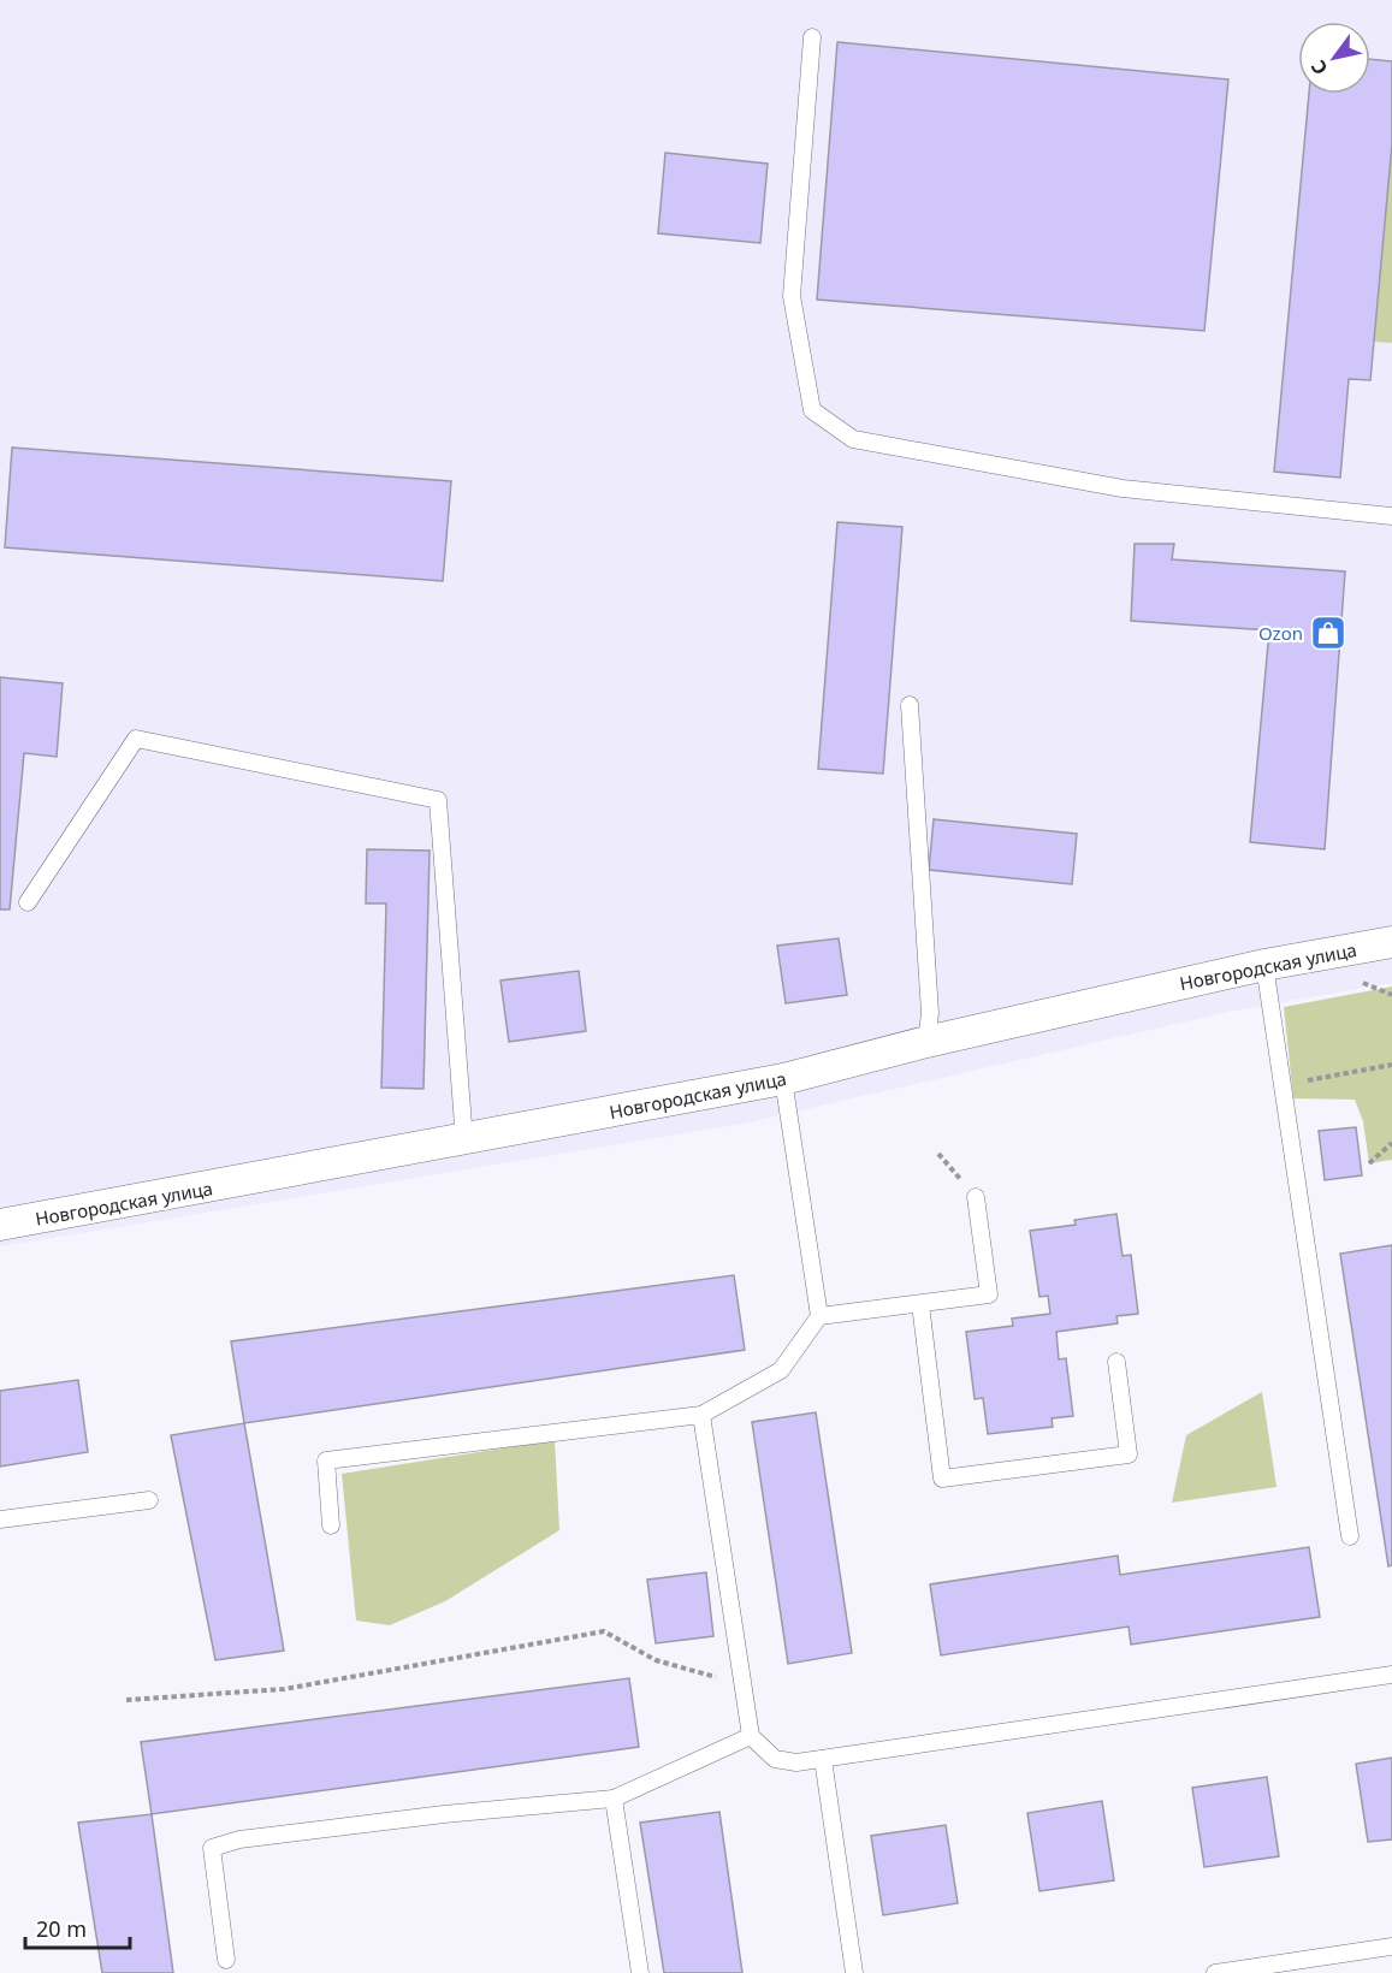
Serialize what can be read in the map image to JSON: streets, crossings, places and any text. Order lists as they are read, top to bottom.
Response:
{
  "streets": {
    "street": ["Новгородская улица"]
  },
  "places": {
    "shop": ["Ozon"]
  },
  "scale_bar": "20 m",
  "north": "bottom left"
}
